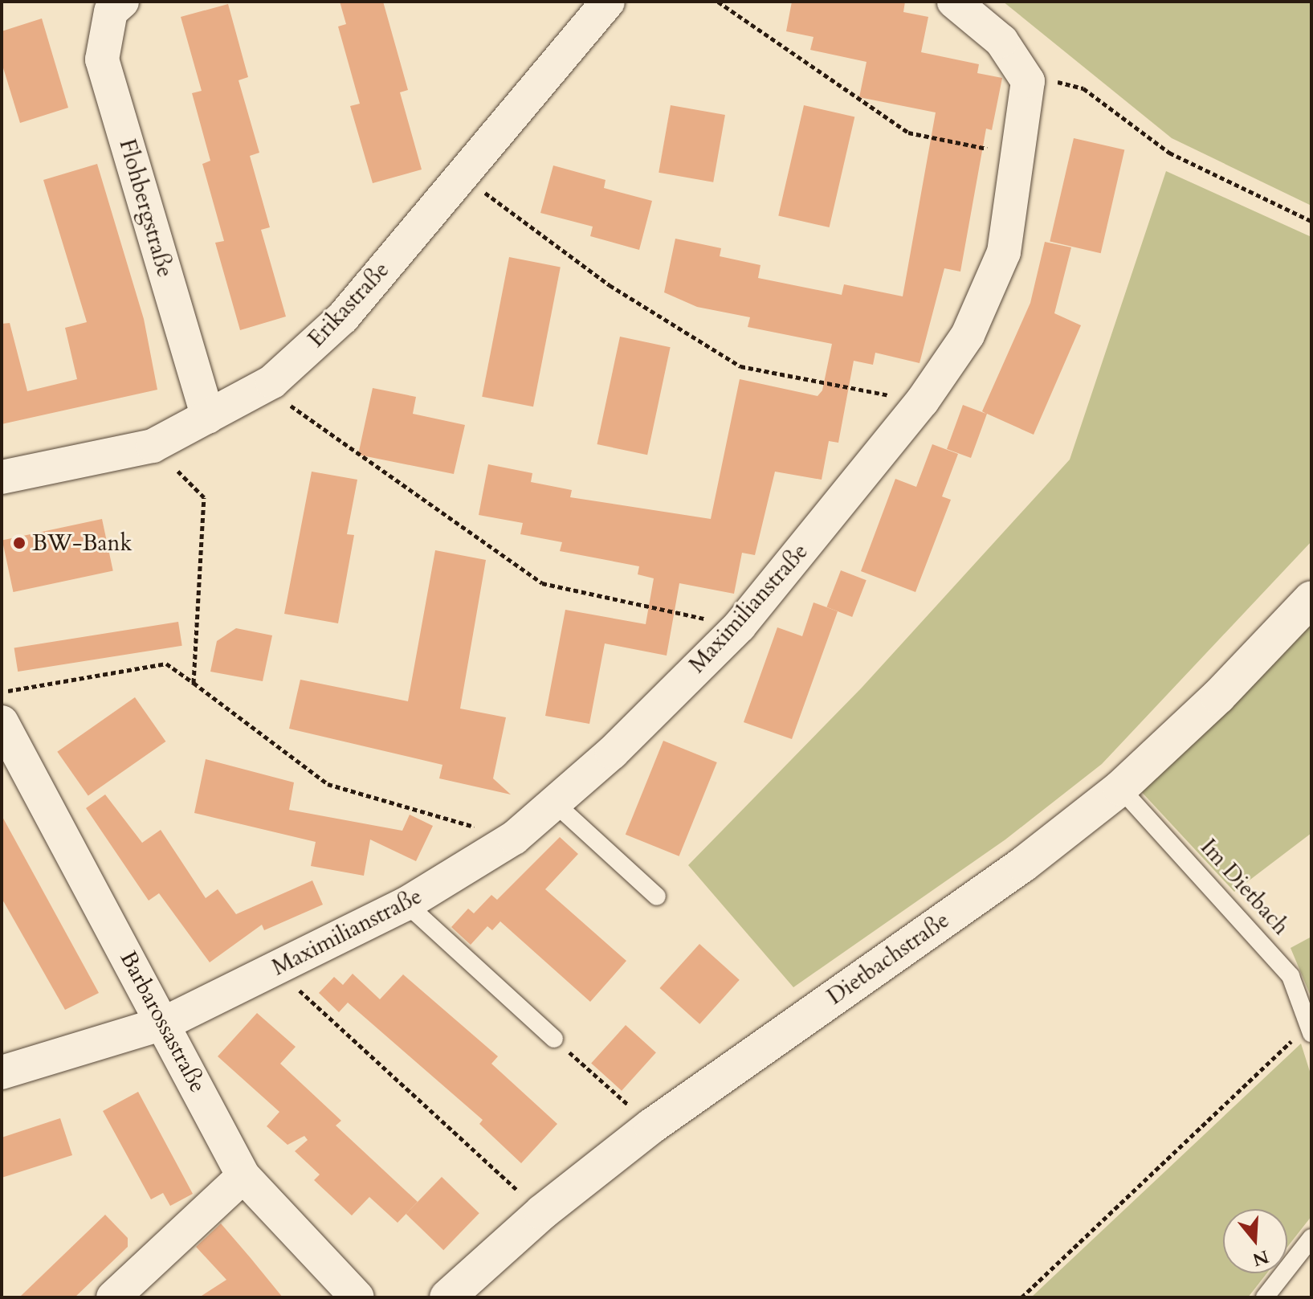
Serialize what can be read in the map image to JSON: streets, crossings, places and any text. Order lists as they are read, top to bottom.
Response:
{
  "streets": {
    "main road": ["Dietbachstraße"],
    "street": [
      "Flohbergstraße",
      "Erikastraße",
      "Maximilianstraße",
      "Barbarossastraße"
    ],
    "lane": ["Im Dietbach"]
  },
  "crossings": [
    ["Flohbergstraße", "Erikastraße"],
    ["Maximilianstraße", "Barbarossastraße"],
    ["Im Dietbach", "Dietbachstraße"]
  ],
  "places": ["BW-Bank"],
  "north": "bottom"
}
